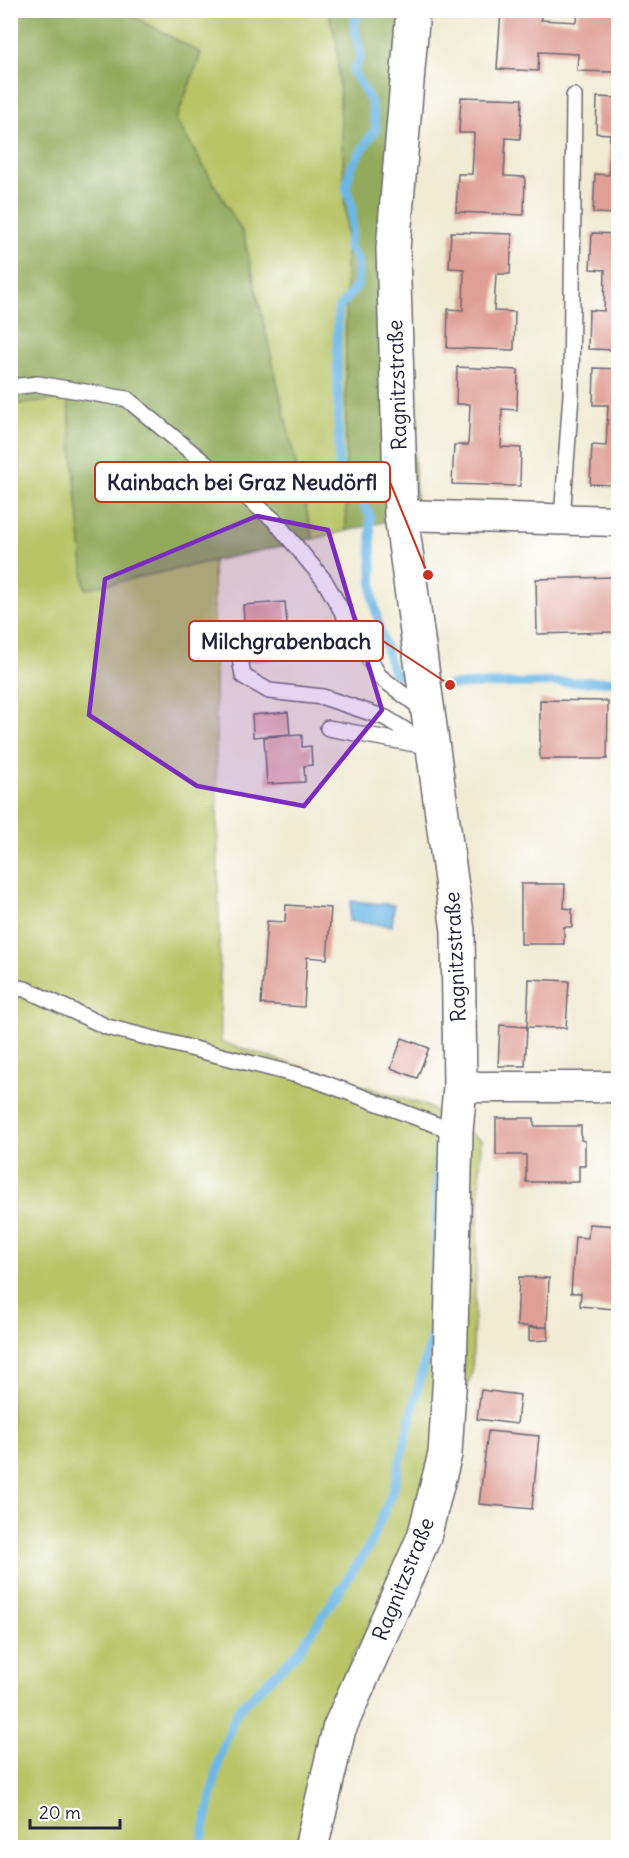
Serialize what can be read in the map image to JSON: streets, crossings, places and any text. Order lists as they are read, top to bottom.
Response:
{
  "streets": {
    "main road": ["Ragnitzstraße"]
  },
  "places": ["Kainbach bei Graz Neudörfl", "Milchgrabenbach"],
  "scale_bar": "20 m"
}
